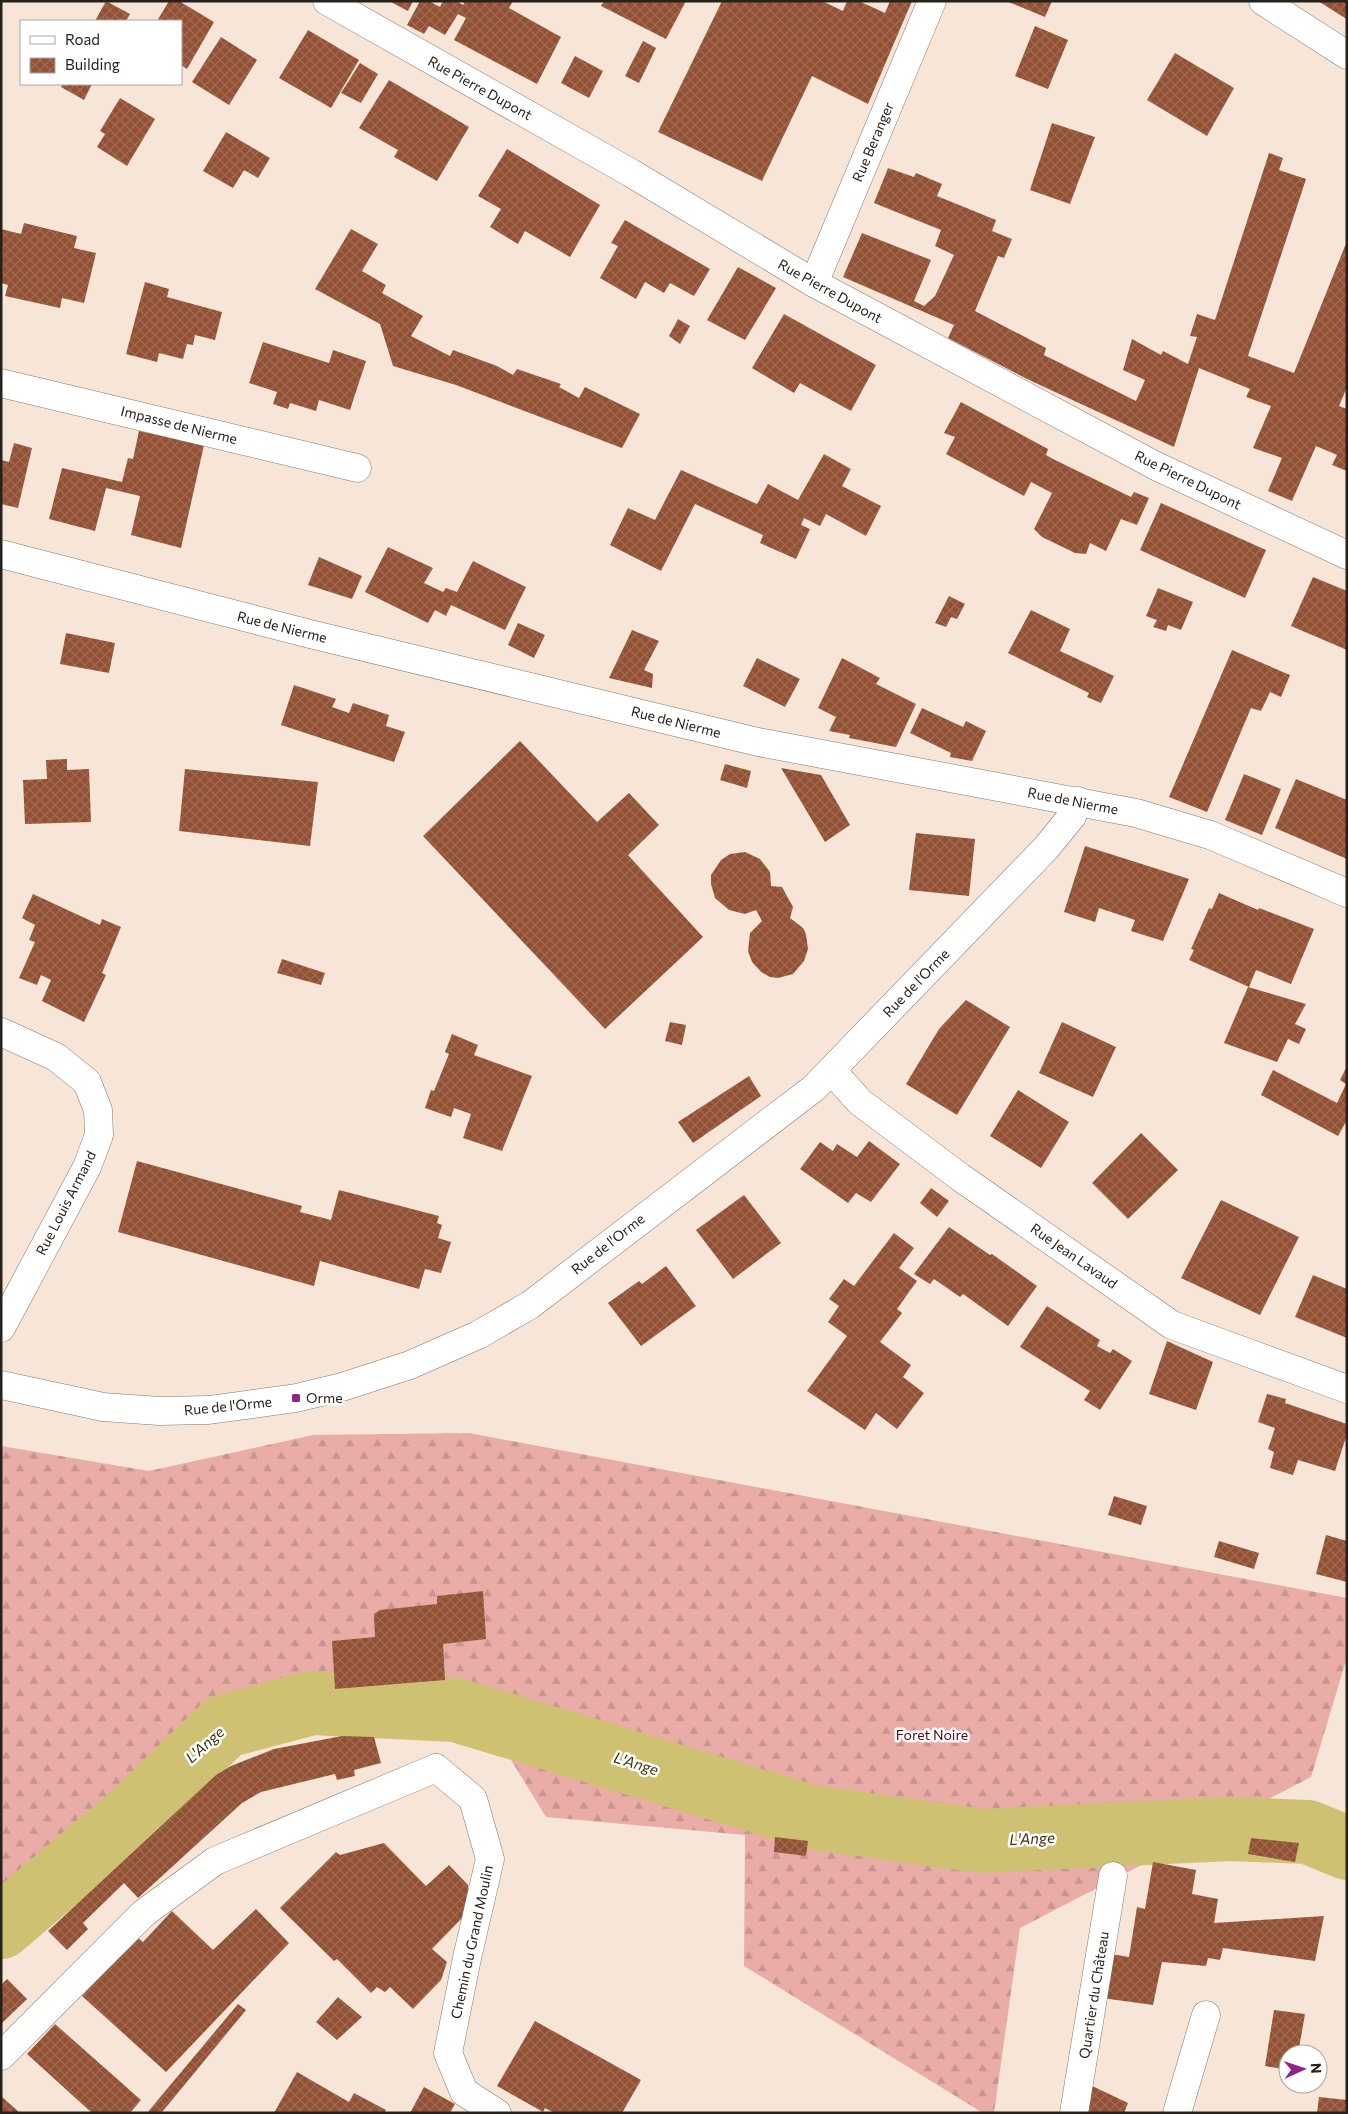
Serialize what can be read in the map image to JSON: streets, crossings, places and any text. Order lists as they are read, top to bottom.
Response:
{
  "streets": {
    "street": [
      "Rue Pierre Dupont",
      "Rue Beranger",
      "Impasse de Nierme",
      "Rue de Nierme",
      "Rue de l'Orme",
      "Rue Louis Armand",
      "Rue Jean Lavaud",
      "Chemin du Grand Moulin",
      "Quartier du Château"
    ]
  },
  "crossings": [
    ["Rue Pierre Dupont", "Rue Beranger"],
    ["Rue de Nierme", "Rue de l'Orme"],
    ["Rue de l'Orme", "Rue Jean Lavaud"]
  ],
  "water": ["L'Ange"],
  "parks": ["Foret Noire"],
  "places": {
    "transit": ["Orme"]
  },
  "legend": ["Road", "Building"],
  "north": "right"
}
